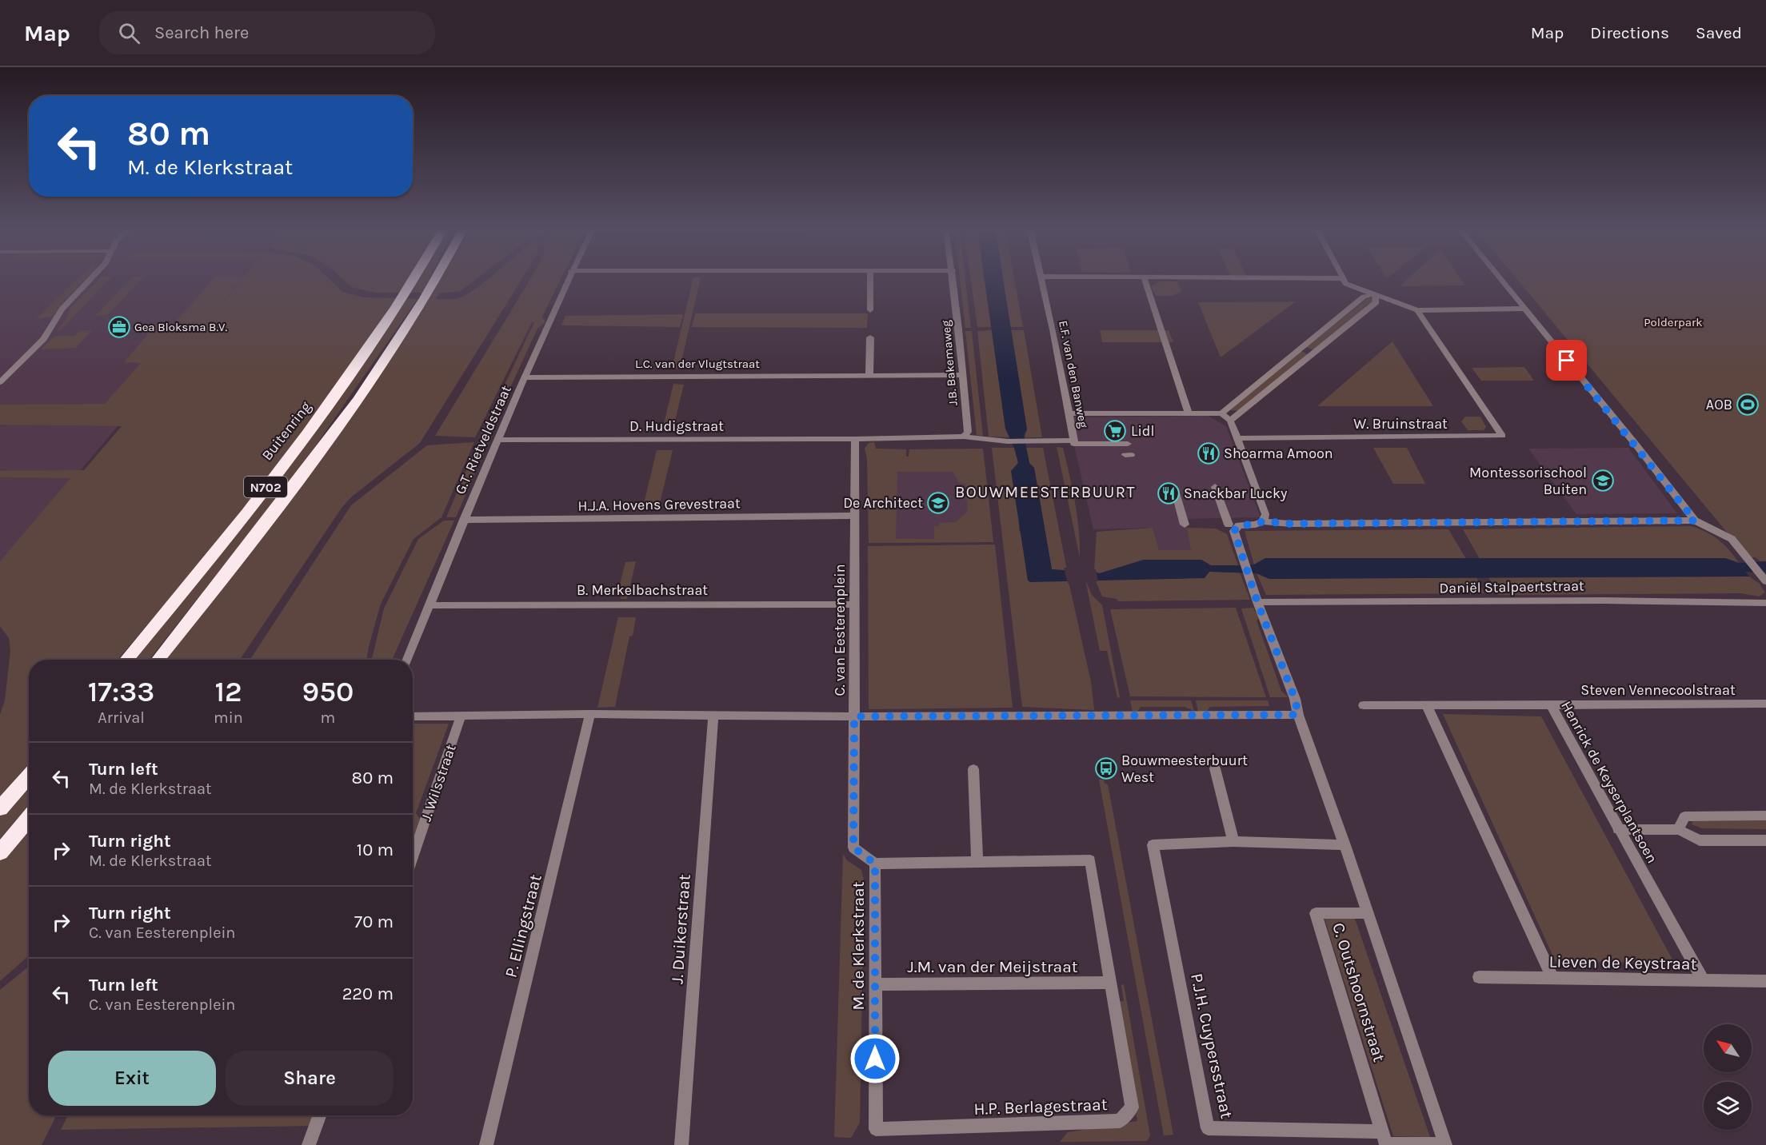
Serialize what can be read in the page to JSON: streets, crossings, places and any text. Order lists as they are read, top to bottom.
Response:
{
  "streets": {
    "highway": ["Buitenring", "N702"],
    "street": [
      "J.B. Bakemaweg",
      "L.C. van der Vlugtstraat",
      "E.F. van den Banweg",
      "W. Bruinstraat",
      "D. Hudigstraat",
      "G.T. Rietveldstraat",
      "H.J.A. Hovens Grevestraat",
      "Daniël Stalpaertstraat",
      "B. Merkelbachstraat",
      "C. van Eesterenplein",
      "Steven Vennecoolstraat",
      "Henrick de Keyserplantsoen",
      "J. Wilsstraat",
      "P. Ellingstraat",
      "J. Duikerstraat",
      "M. de Klerkstraat",
      "Lieven de Keystraat",
      "J.M. van der Meijstraat",
      "C. Outshoornstraat",
      "P.J.H. Cuypersstraat",
      "H.P. Berlagestraat"
    ]
  },
  "crossings": [
    ["J.B. Bakemaweg", "L.C. van der Vlugtstraat"],
    ["L.C. van der Vlugtstraat", "G.T. Rietveldstraat"],
    ["D. Hudigstraat", "G.T. Rietveldstraat"],
    ["D. Hudigstraat", "C. van Eesterenplein"],
    ["G.T. Rietveldstraat", "H.J.A. Hovens Grevestraat"],
    ["G.T. Rietveldstraat", "B. Merkelbachstraat"],
    ["H.J.A. Hovens Grevestraat", "C. van Eesterenplein"],
    ["B. Merkelbachstraat", "C. van Eesterenplein"],
    ["C. van Eesterenplein", "M. de Klerkstraat"],
    ["C. van Eesterenplein", "C. Outshoornstraat"],
    ["Steven Vennecoolstraat", "Henrick de Keyserplantsoen"],
    ["Henrick de Keyserplantsoen", "Lieven de Keystraat"],
    ["M. de Klerkstraat", "J.M. van der Meijstraat"],
    ["M. de Klerkstraat", "H.P. Berlagestraat"],
    ["J.M. van der Meijstraat", "H.P. Berlagestraat"],
    ["C. Outshoornstraat", "P.J.H. Cuypersstraat"]
  ],
  "districts": ["BOUWMEESTERBUURT"],
  "parks": ["Polderpark"],
  "places": {
    "office": ["Gea Bloksma B.V."],
    "sports": ["AOB"],
    "supermarket": ["Lidl"],
    "restaurant": ["Shoarma Amoon", "Snackbar Lucky"],
    "school or university": ["Montessorischool Buiten", "De Architect"],
    "bus stop": ["Bouwmeesterbuurt West"]
  },
  "north": "top left",
  "page": {
    "header": "Map",
    "search": "Search here",
    "nav": ["Map", "Directions", "Saved"],
    "turn": ["80 m", "M. de Klerkstraat"],
    "eta": [
      "17:33",
      "Arrival",
      "12",
      "min",
      "950",
      "m"
    ],
    "list": [
      {
        "name": "Turn left",
        "note": "M. de Klerkstraat",
        "value": "80 m"
      },
      {
        "name": "Turn right",
        "note": "M. de Klerkstraat",
        "value": "10 m"
      },
      {
        "name": "Turn right",
        "note": "C. van Eesterenplein",
        "value": "70 m"
      },
      {
        "name": "Turn left",
        "note": "C. van Eesterenplein",
        "value": "220 m"
      }
    ],
    "buttons": ["Exit", "Share"]
  }
}
